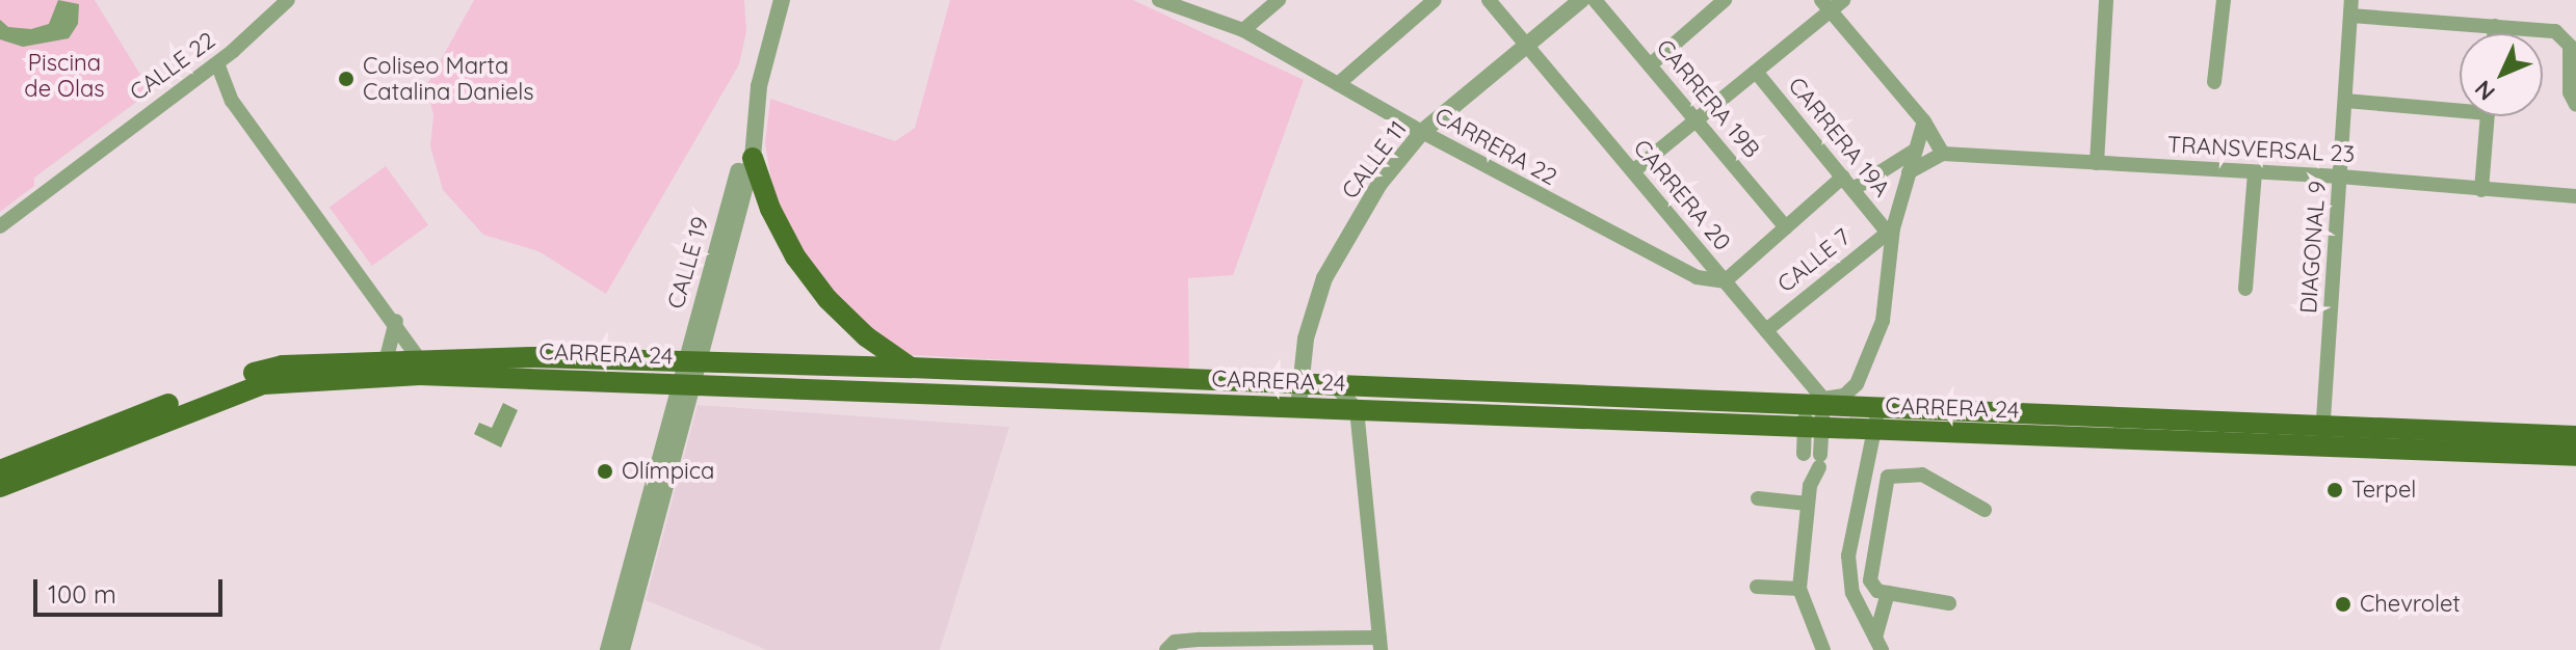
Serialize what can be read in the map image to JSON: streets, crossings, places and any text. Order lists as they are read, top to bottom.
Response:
{
  "streets": {
    "main road": ["CARRERA 24"],
    "street": [
      "CALLE 22",
      "CARRERA 19B",
      "CARRERA 19A",
      "CARRERA 22",
      "TRANSVERSAL 23",
      "CALLE 11",
      "CARRERA 20",
      "DIAGONAL 9",
      "CALLE 7",
      "CALLE 19"
    ]
  },
  "crossings": [
    ["CARRERA 19A", "CALLE 7"],
    ["CARRERA 22", "CALLE 11"],
    ["CARRERA 22", "CARRERA 20"],
    ["TRANSVERSAL 23", "DIAGONAL 9"],
    ["CALLE 11", "CARRERA 20"],
    ["CALLE 11", "CARRERA 24"],
    ["CARRERA 20", "CALLE 7"],
    ["CARRERA 20", "CARRERA 24"],
    ["DIAGONAL 9", "CARRERA 24"],
    ["CALLE 19", "CARRERA 24"]
  ],
  "parks": ["Piscina de Olas"],
  "places": [
    "Coliseo Marta Catalina Daniels",
    "Olímpica",
    "Terpel",
    "Chevrolet"
  ],
  "scale_bar": "100 m",
  "north": "bottom left"
}
